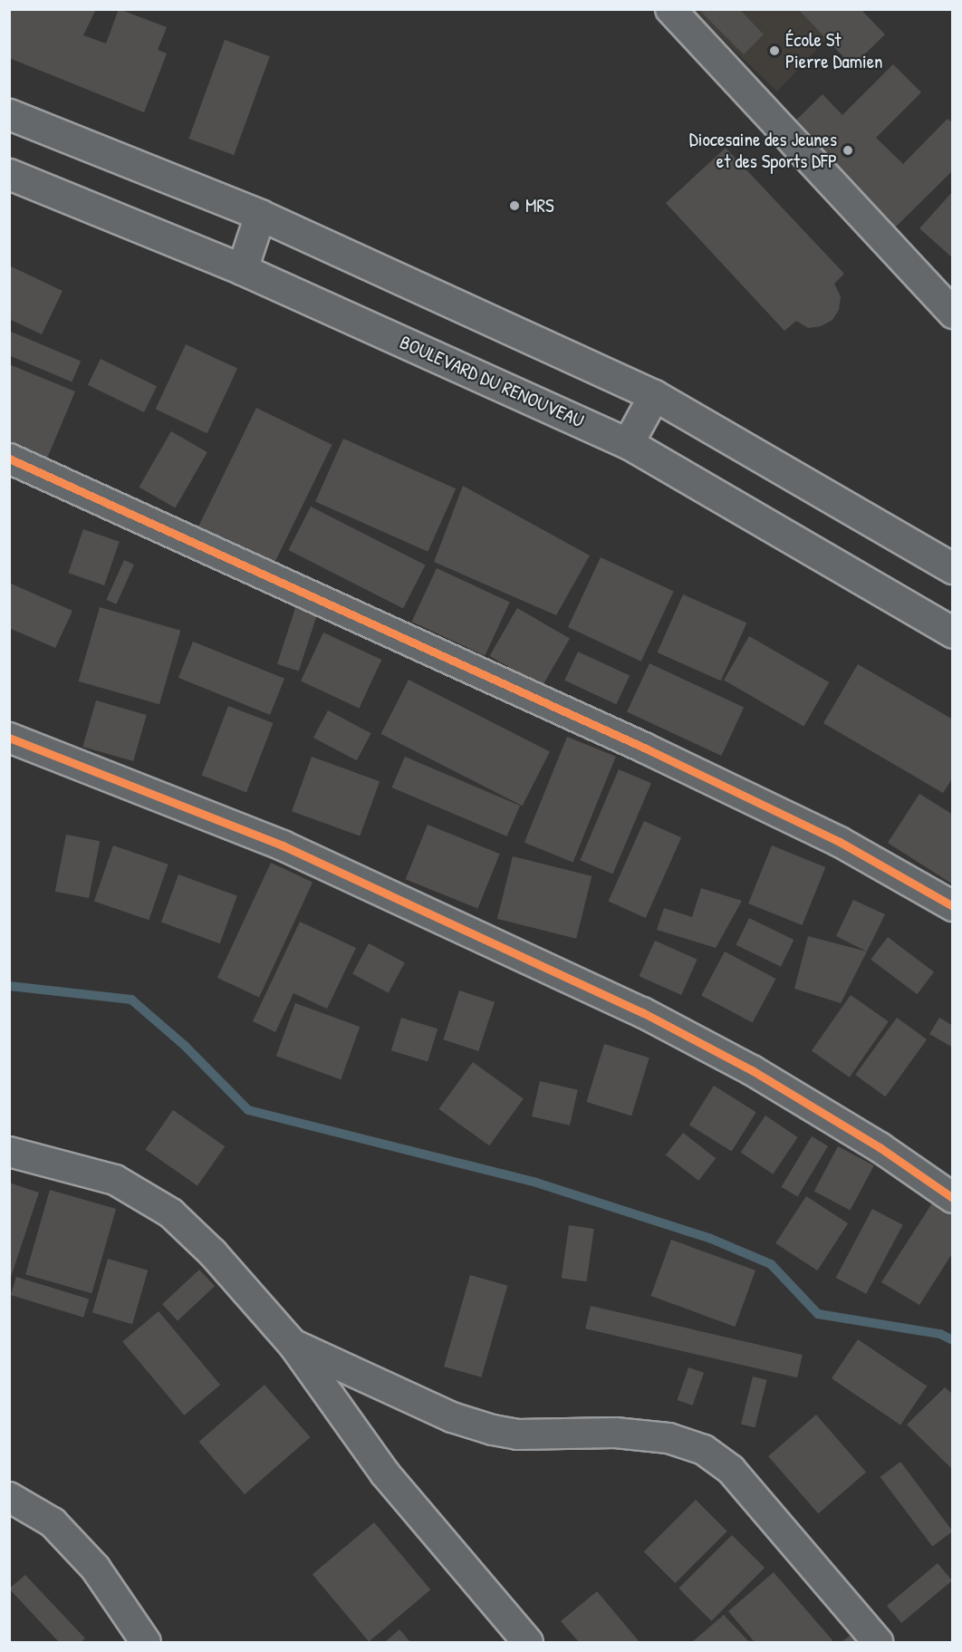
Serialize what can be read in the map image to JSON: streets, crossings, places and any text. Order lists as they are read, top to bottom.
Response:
{
  "streets": {
    "highway": ["BOULEVARD DU RENOUVEAU"]
  },
  "places": ["École St Pierre Damien", "Diocesaine des Jeunes et des Sports DFP", "MRS"]
}
